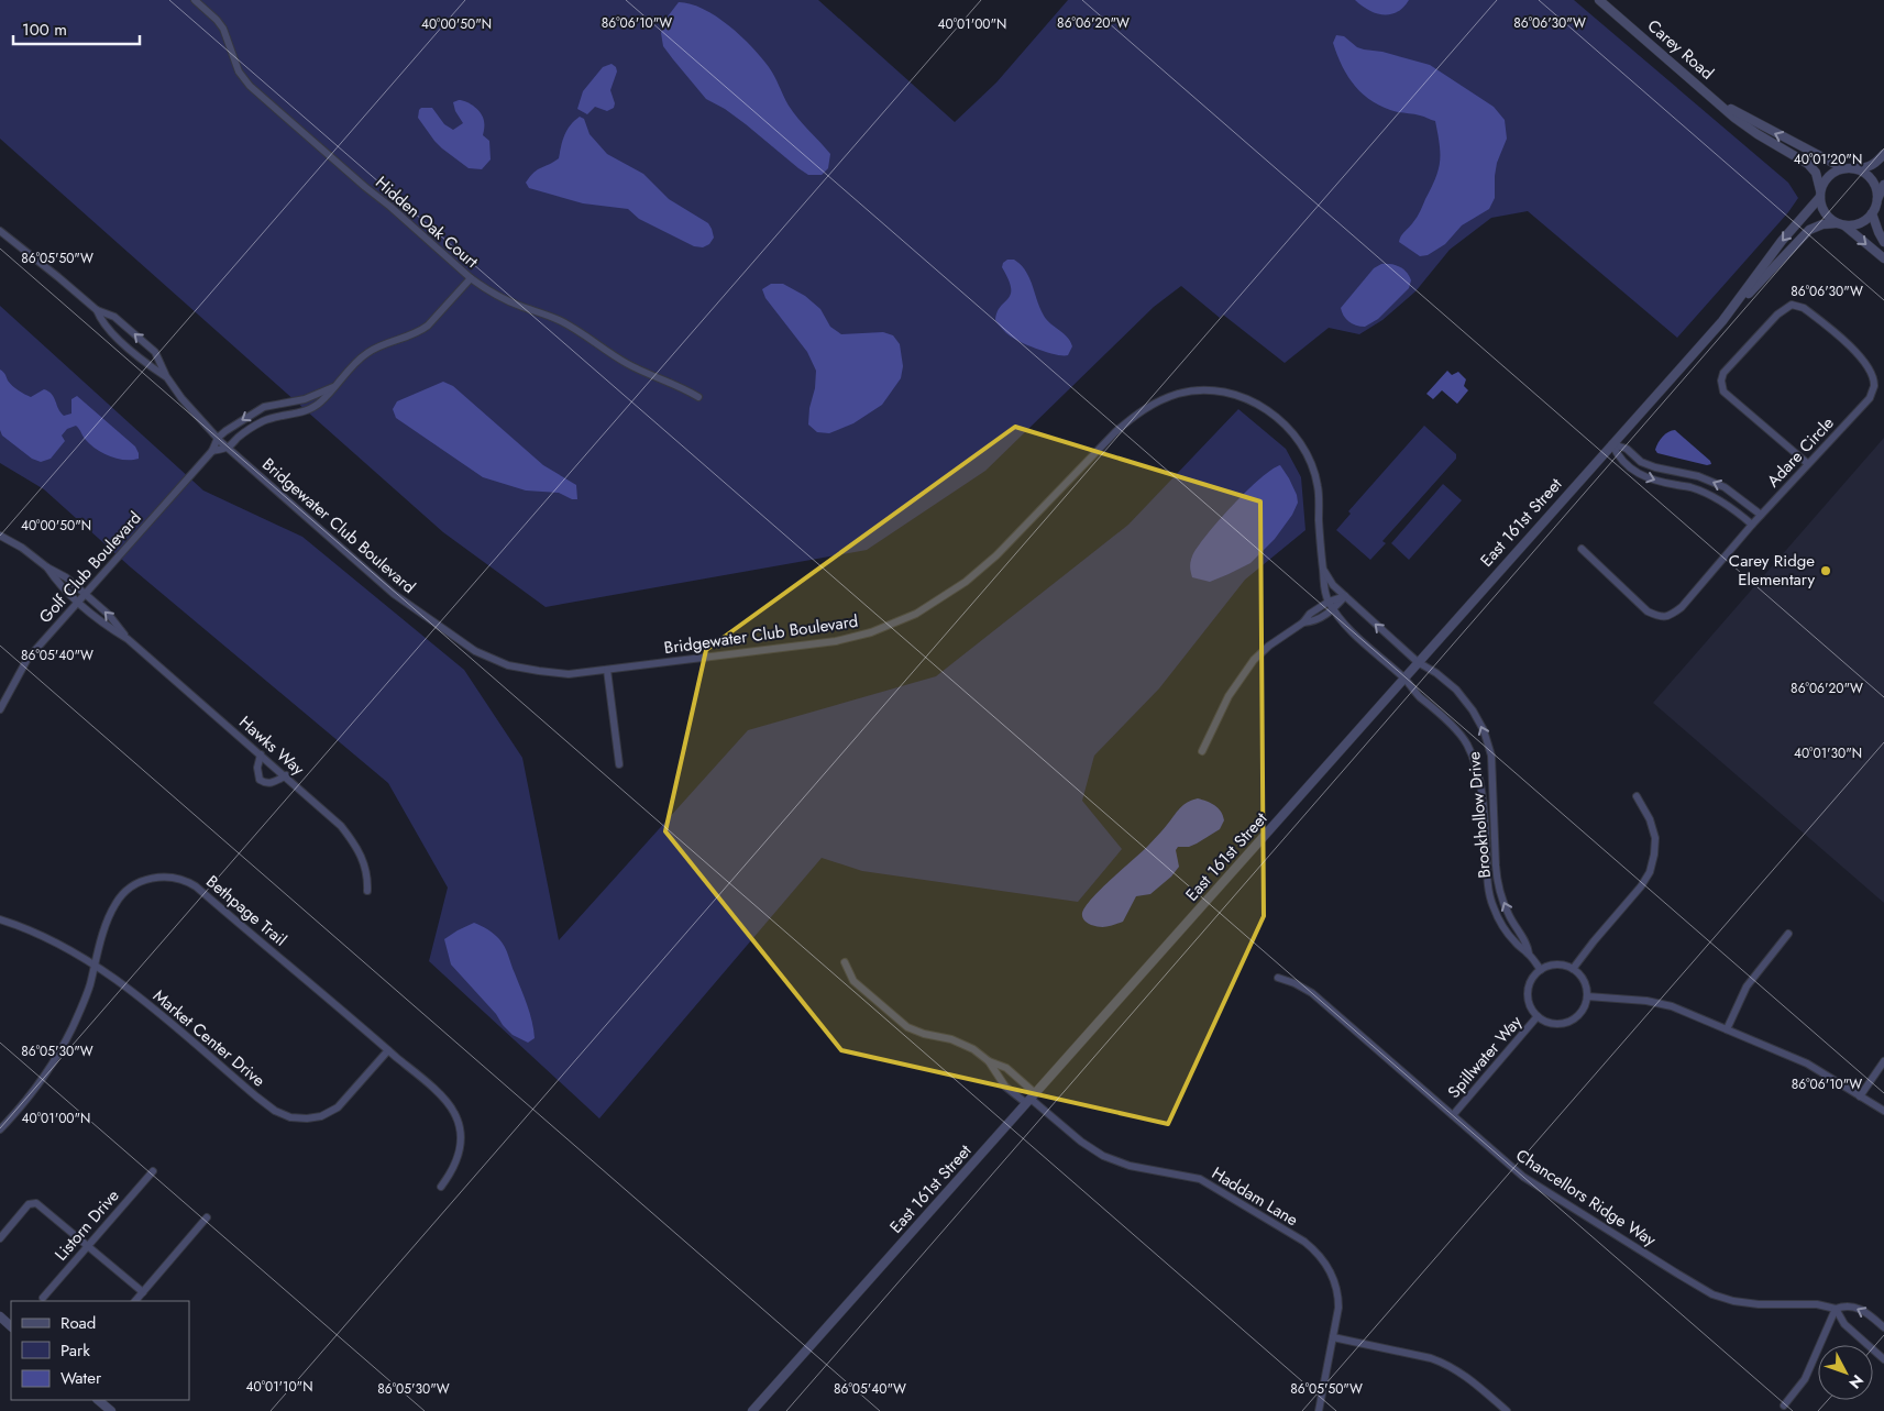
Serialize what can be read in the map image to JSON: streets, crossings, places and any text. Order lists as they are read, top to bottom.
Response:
{
  "streets": {
    "street": [
      "Carey Road",
      "Hidden Oak Court",
      "Adare Circle",
      "East 161st Street",
      "Bridgewater Club Boulevard",
      "Golf Club Boulevard",
      "Hawks Way",
      "Brookhollow Drive",
      "Bethpage Trail",
      "Market Center Drive",
      "Spillwater Way",
      "Haddam Lane",
      "Chancellors Ridge Way",
      "Listorn Drive"
    ]
  },
  "crossings": [
    ["Carey Road", "East 161st Street"],
    ["East 161st Street", "Bridgewater Club Boulevard"],
    ["East 161st Street", "Brookhollow Drive"],
    ["East 161st Street", "Haddam Lane"],
    ["Bridgewater Club Boulevard", "Golf Club Boulevard"],
    ["Bridgewater Club Boulevard", "Brookhollow Drive"],
    ["Golf Club Boulevard", "Hawks Way"],
    ["Brookhollow Drive", "Spillwater Way"],
    ["Bethpage Trail", "Market Center Drive"],
    ["Spillwater Way", "Chancellors Ridge Way"]
  ],
  "places": ["Carey Ridge Elementary"],
  "legend": ["Road", "Park", "Water"],
  "scale_bar": "100 m",
  "north": "bottom right",
  "coordinates": [
    "86°06'10\"W",
    "86°06'20\"W",
    "86°06'30\"W",
    "40°00'50\"N",
    "40°01'00\"N",
    "40°01'20\"N",
    "86°05'50\"W",
    "86°05'40\"W",
    "40°01'30\"N",
    "86°05'30\"W",
    "40°01'10\"N"
  ]
}
